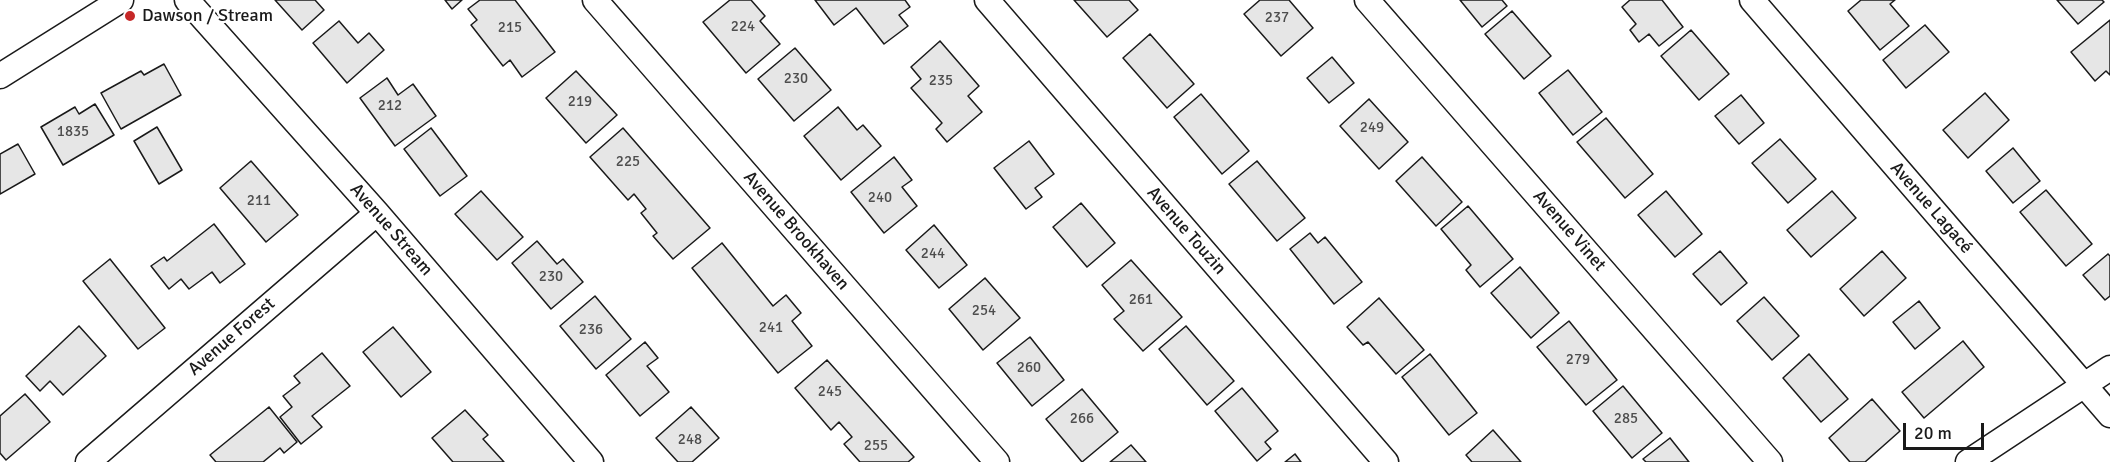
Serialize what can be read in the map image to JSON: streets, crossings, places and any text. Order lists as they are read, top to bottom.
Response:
{
  "streets": {
    "street": [
      "Avenue Lagacé",
      "Avenue Stream",
      "Avenue Brookhaven",
      "Avenue Touzin",
      "Avenue Vinet",
      "Avenue Forest"
    ]
  },
  "crossings": [
    ["Avenue Stream", "Avenue Forest"]
  ],
  "places": ["Dawson / Stream"],
  "house_numbers": [
    "237",
    "224",
    "215",
    "230",
    "235",
    "219",
    "212",
    "249",
    "1835",
    "225",
    "240",
    "211",
    "244",
    "230",
    "261",
    "254",
    "241",
    "236",
    "279",
    "260",
    "245",
    "266",
    "285",
    "248",
    "255"
  ],
  "scale_bar": "20 m"
}
